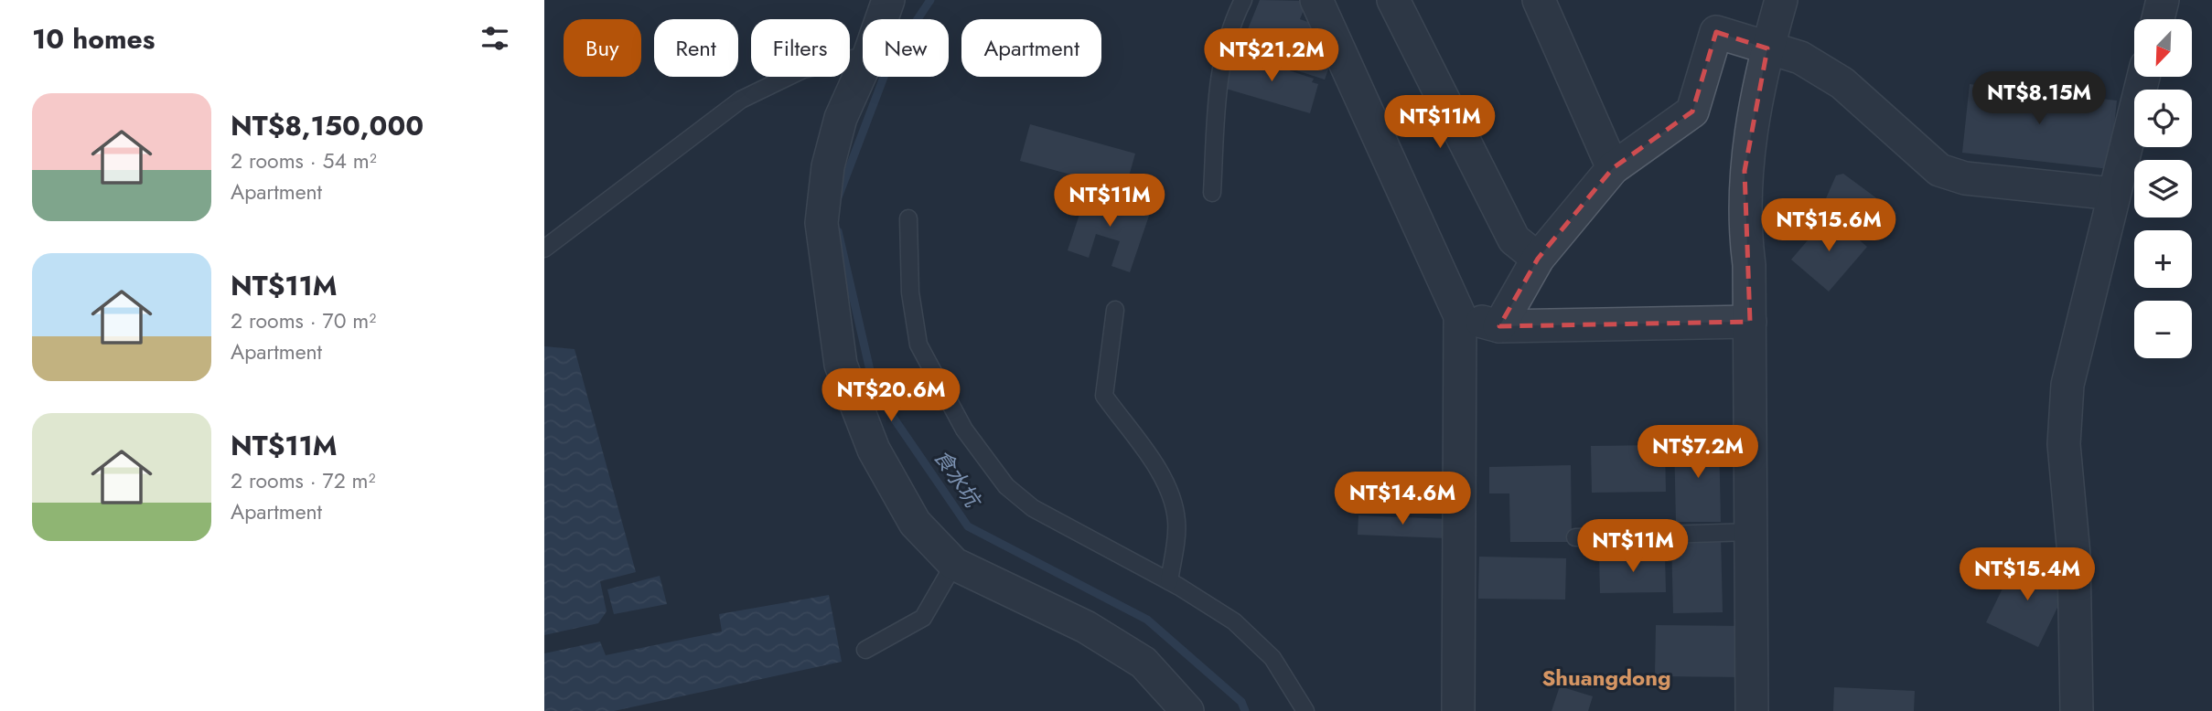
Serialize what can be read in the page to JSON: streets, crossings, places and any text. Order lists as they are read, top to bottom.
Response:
{
  "districts": ["Shuangdong"],
  "water": ["食水坑"],
  "north": "bottom left",
  "page": {
    "heading": "10 homes",
    "map_buttons": ["+", "−"],
    "chip": [
      "Buy",
      "Rent",
      "Filters",
      "New",
      "Apartment"
    ],
    "price": [
      "NT$21.2M",
      "NT$8.15M",
      "NT$11M",
      "NT$11M",
      "NT$15.6M",
      "NT$20.6M",
      "NT$7.2M",
      "NT$14.6M",
      "NT$11M",
      "NT$15.4M"
    ],
    "list": [
      {
        "name": "NT$8,150,000",
        "note": "2 rooms · 54 m² · Apartment"
      },
      {
        "name": "NT$11M",
        "note": "2 rooms · 70 m² · Apartment"
      },
      {
        "name": "NT$11M",
        "note": "2 rooms · 72 m² · Apartment"
      }
    ]
  }
}
